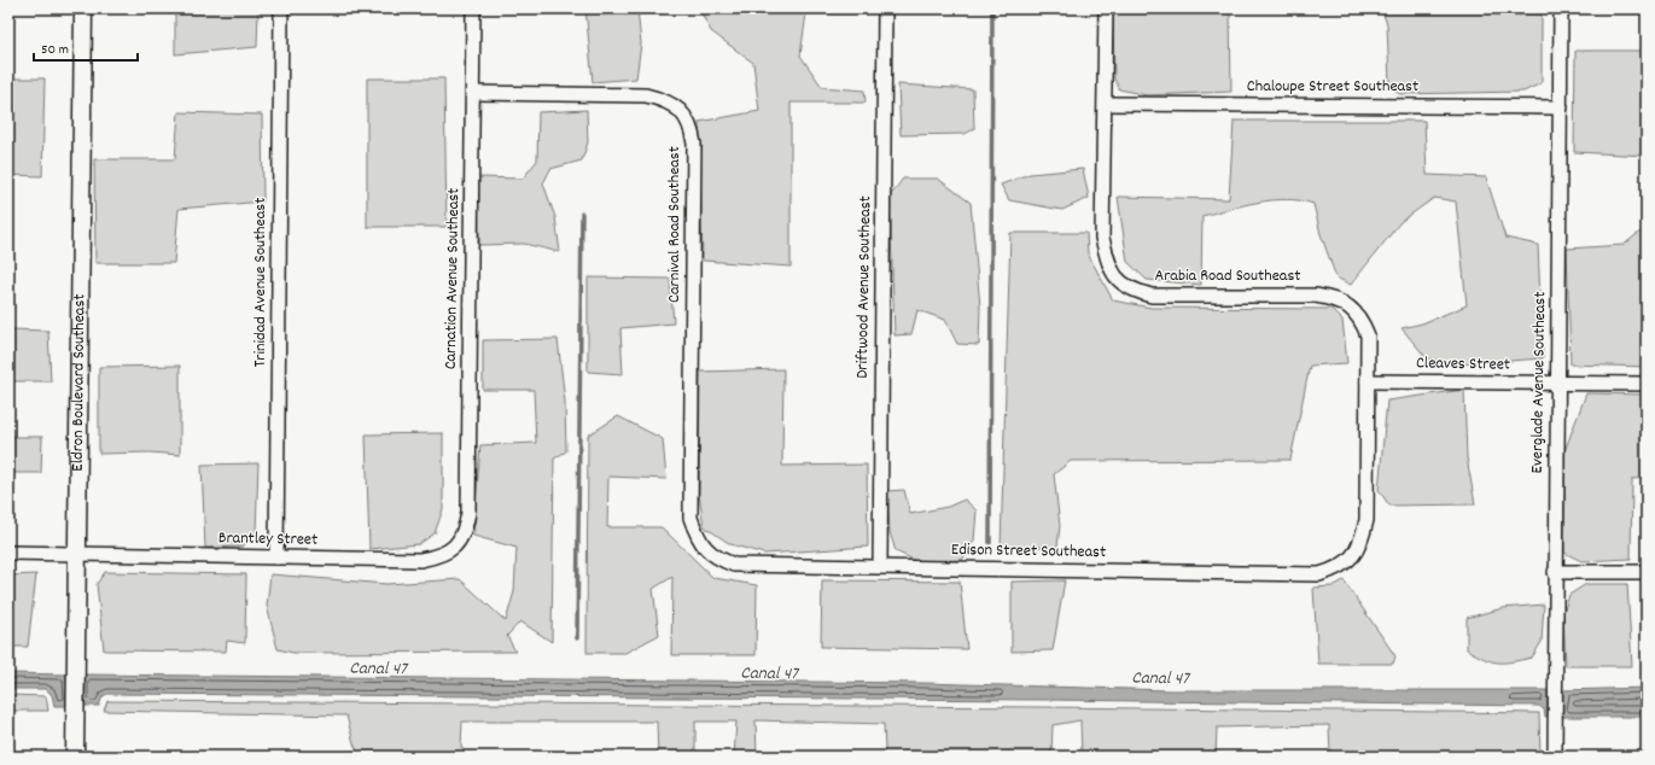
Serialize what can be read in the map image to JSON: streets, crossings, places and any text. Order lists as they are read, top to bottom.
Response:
{
  "streets": {
    "street": [
      "Chaloupe Street Southeast",
      "Carnival Road Southeast",
      "Arabia Road Southeast",
      "Carnation Avenue Southeast",
      "Trinidad Avenue Southeast",
      "Driftwood Avenue Southeast",
      "Cleaves Street",
      "Eldron Boulevard Southeast",
      "Everglade Avenue Southeast",
      "Brantley Street",
      "Edison Street Southeast"
    ]
  },
  "crossings": [
    ["Chaloupe Street Southeast", "Arabia Road Southeast"],
    ["Chaloupe Street Southeast", "Everglade Avenue Southeast"],
    ["Carnival Road Southeast", "Carnation Avenue Southeast"],
    ["Carnival Road Southeast", "Edison Street Southeast"],
    ["Arabia Road Southeast", "Cleaves Street"],
    ["Arabia Road Southeast", "Edison Street Southeast"],
    ["Carnation Avenue Southeast", "Brantley Street"],
    ["Trinidad Avenue Southeast", "Brantley Street"],
    ["Driftwood Avenue Southeast", "Edison Street Southeast"],
    ["Cleaves Street", "Everglade Avenue Southeast"],
    ["Eldron Boulevard Southeast", "Brantley Street"]
  ],
  "water": ["Canal 47"],
  "scale_bar": "50 m"
}
